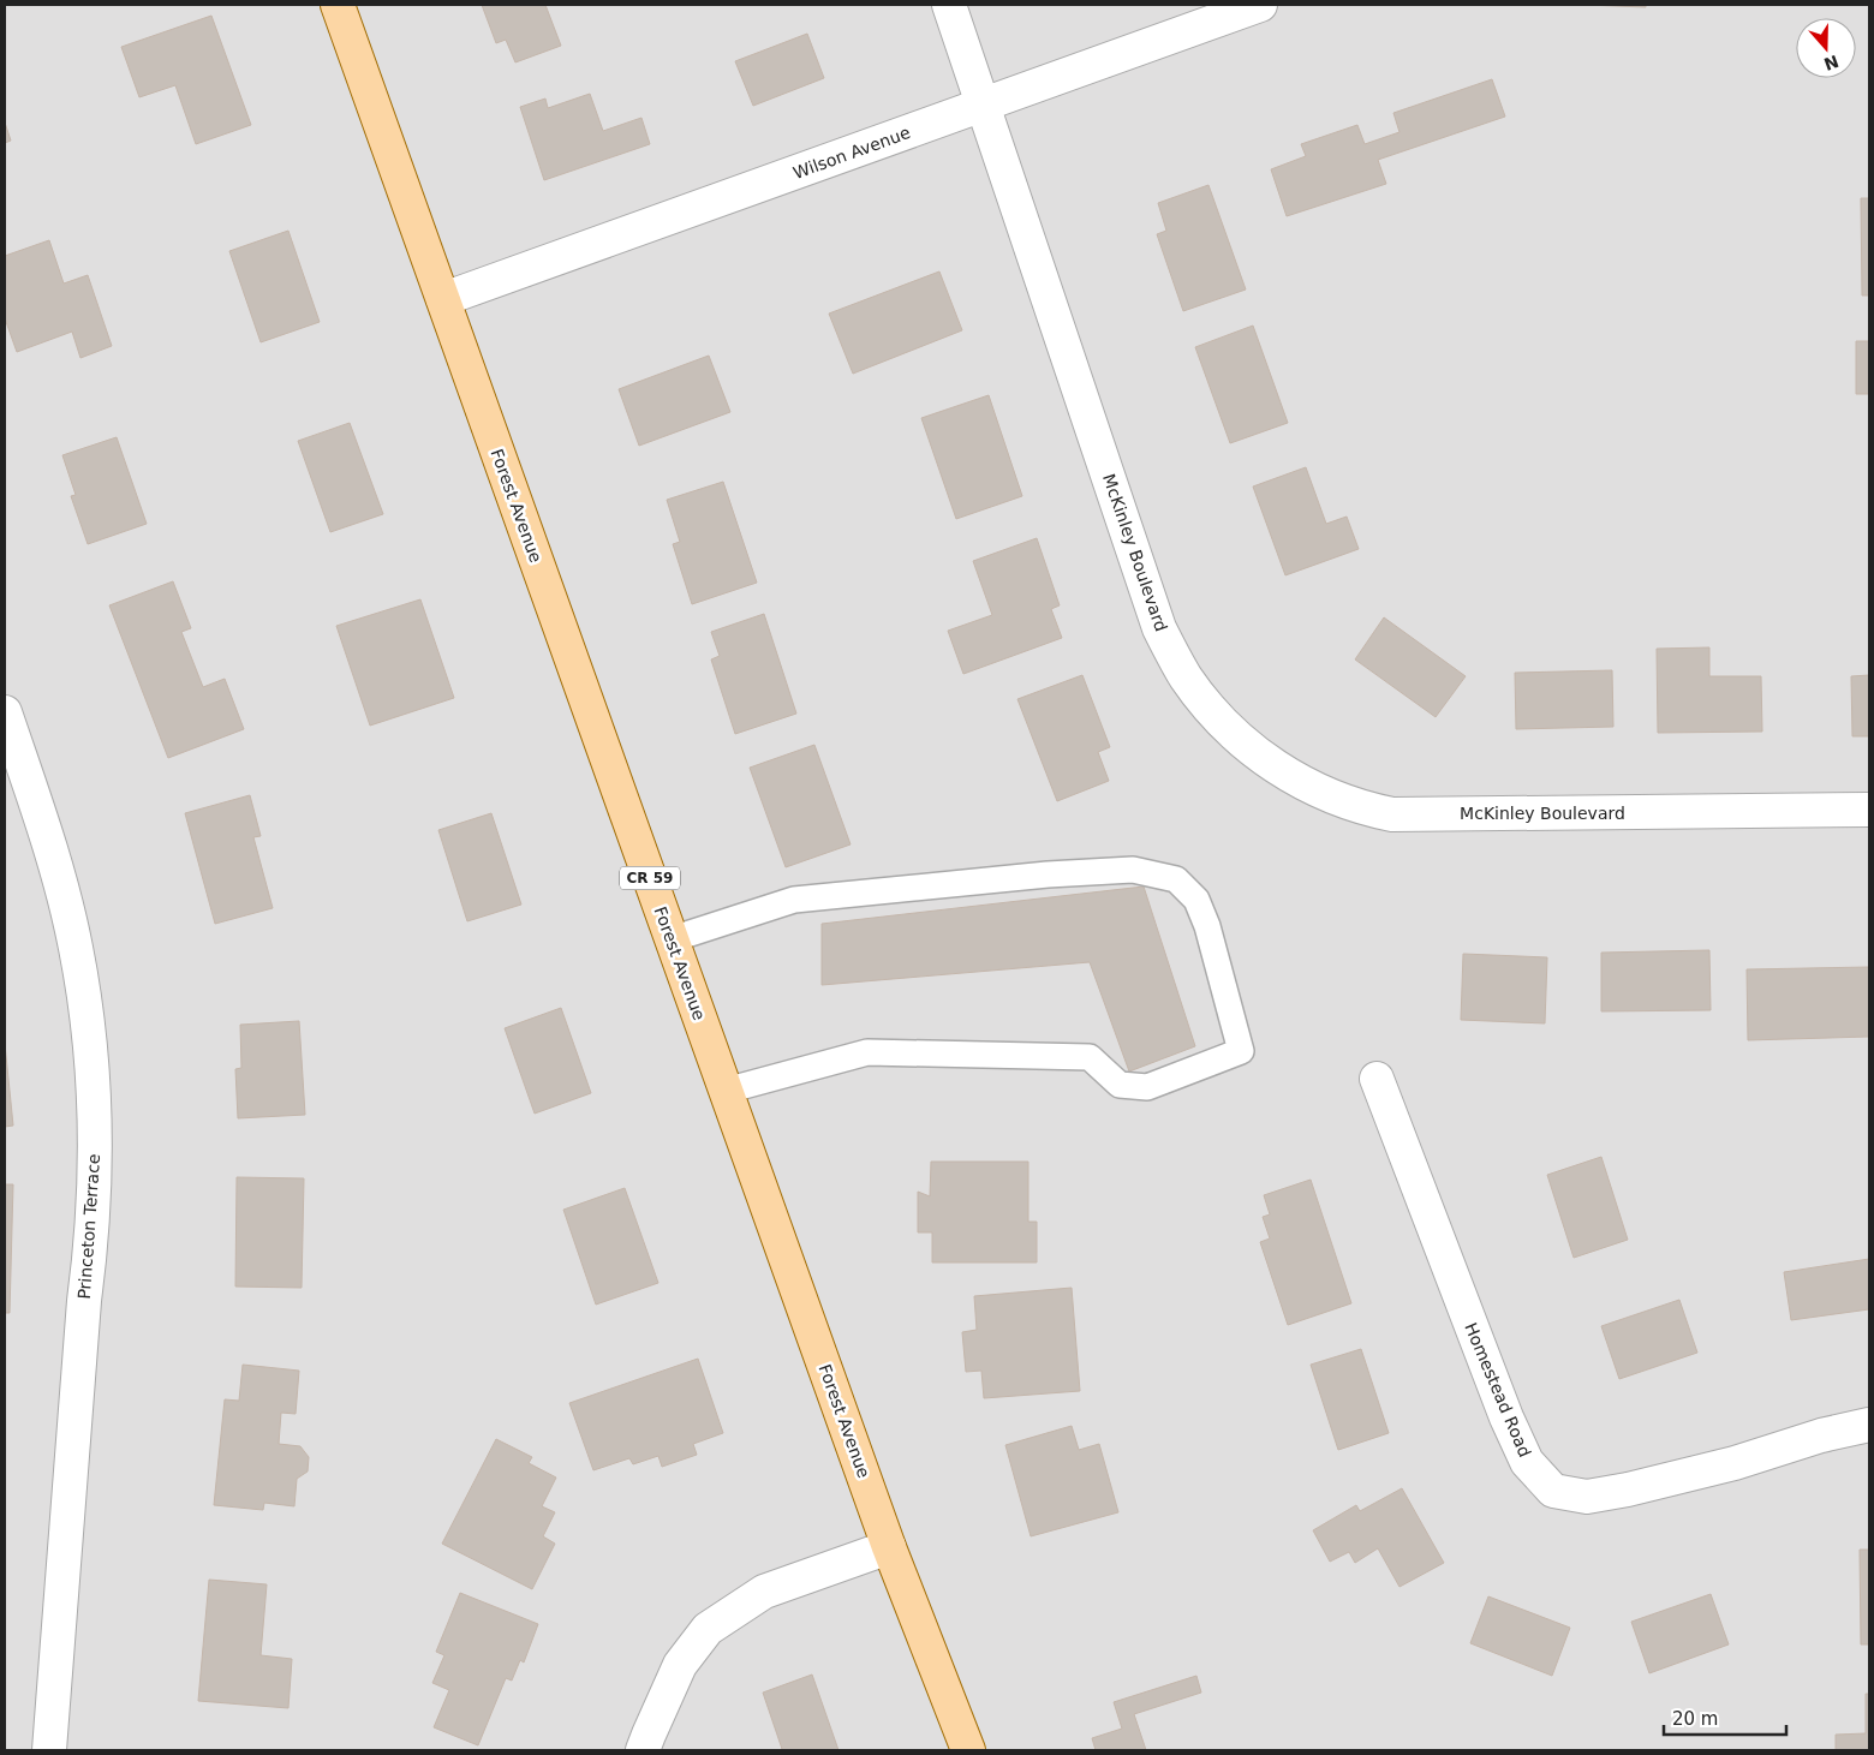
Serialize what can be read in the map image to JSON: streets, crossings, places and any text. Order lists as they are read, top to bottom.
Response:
{
  "streets": {
    "main road": ["Forest Avenue", "CR 59"],
    "street": [
      "Wilson Avenue",
      "McKinley Boulevard",
      "Princeton Terrace",
      "Homestead Road"
    ]
  },
  "crossings": [
    ["Wilson Avenue", "Forest Avenue"],
    ["Wilson Avenue", "McKinley Boulevard"]
  ],
  "scale_bar": "20 m",
  "north": "bottom"
}
